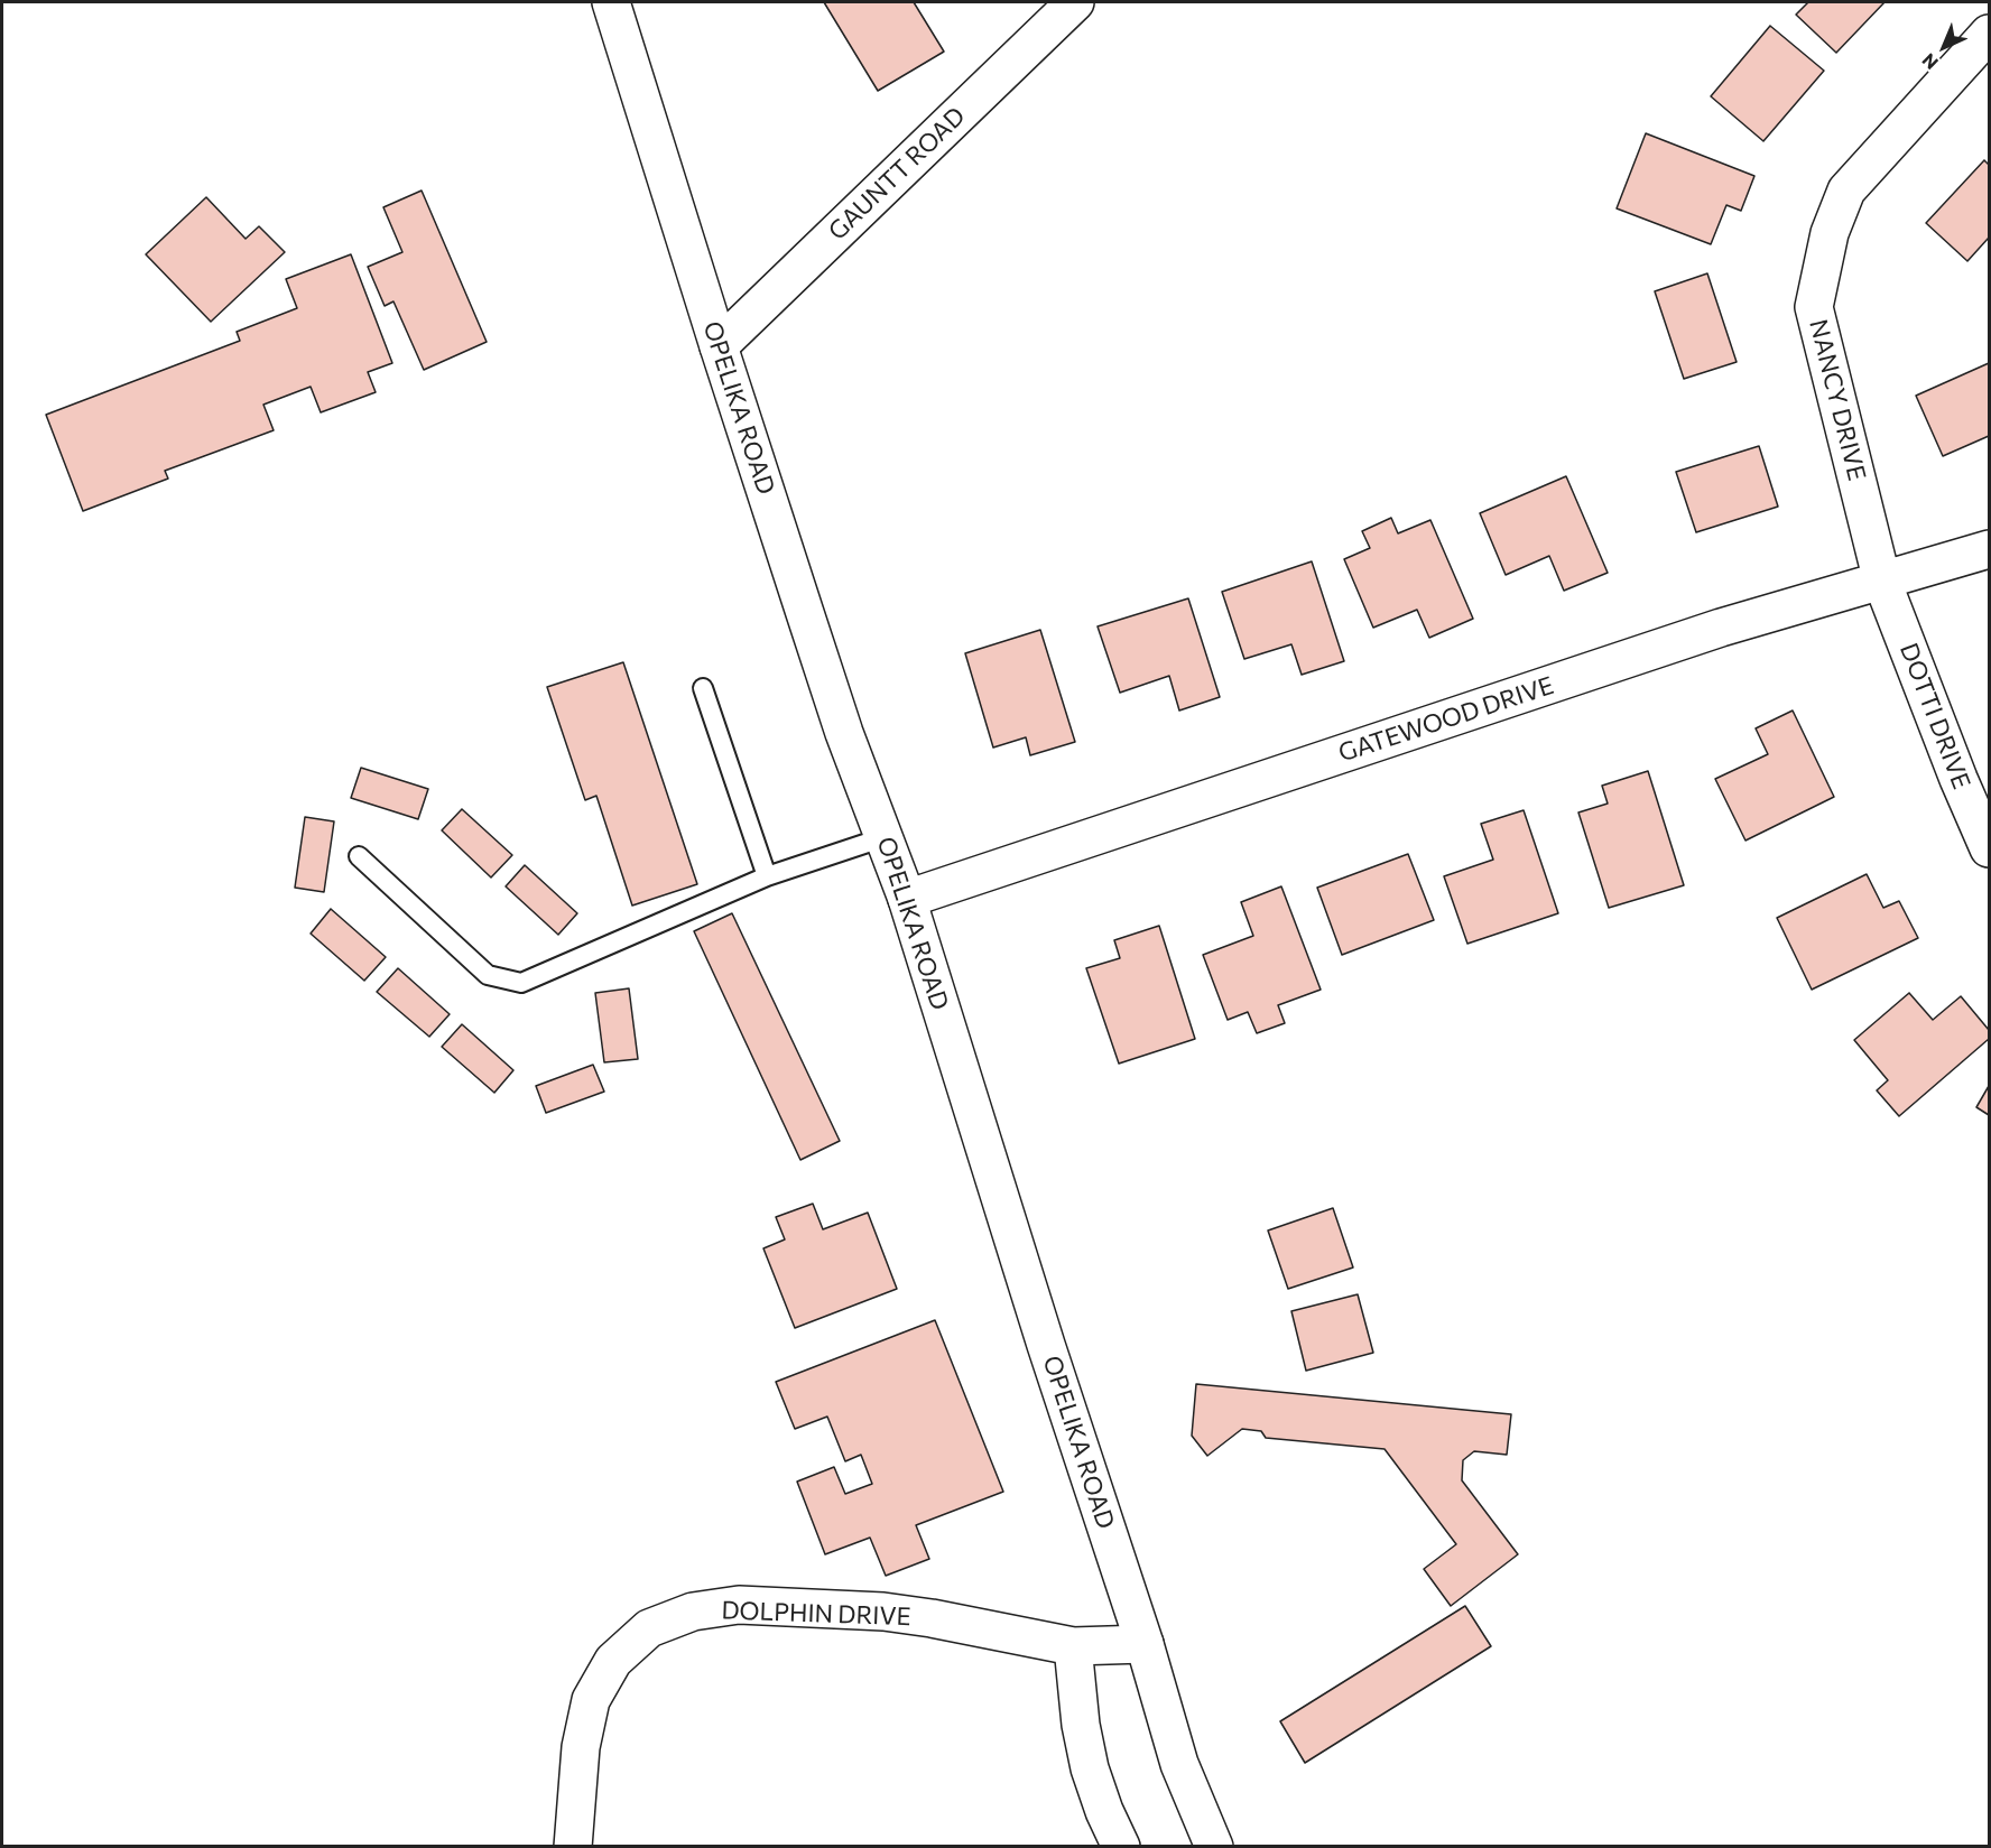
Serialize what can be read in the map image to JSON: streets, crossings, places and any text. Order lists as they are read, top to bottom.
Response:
{
  "streets": {
    "street": [
      "GAUNTT ROAD",
      "NANCY DRIVE",
      "OPELIKA ROAD",
      "DOTTI DRIVE",
      "GATEWOOD DRIVE",
      "DOLPHIN DRIVE"
    ]
  },
  "crossings": [
    ["GAUNTT ROAD", "OPELIKA ROAD"],
    ["NANCY DRIVE", "DOTTI DRIVE"],
    ["NANCY DRIVE", "GATEWOOD DRIVE"],
    ["OPELIKA ROAD", "GATEWOOD DRIVE"],
    ["OPELIKA ROAD", "DOLPHIN DRIVE"],
    ["DOTTI DRIVE", "GATEWOOD DRIVE"]
  ],
  "north": "bottom left"
}
